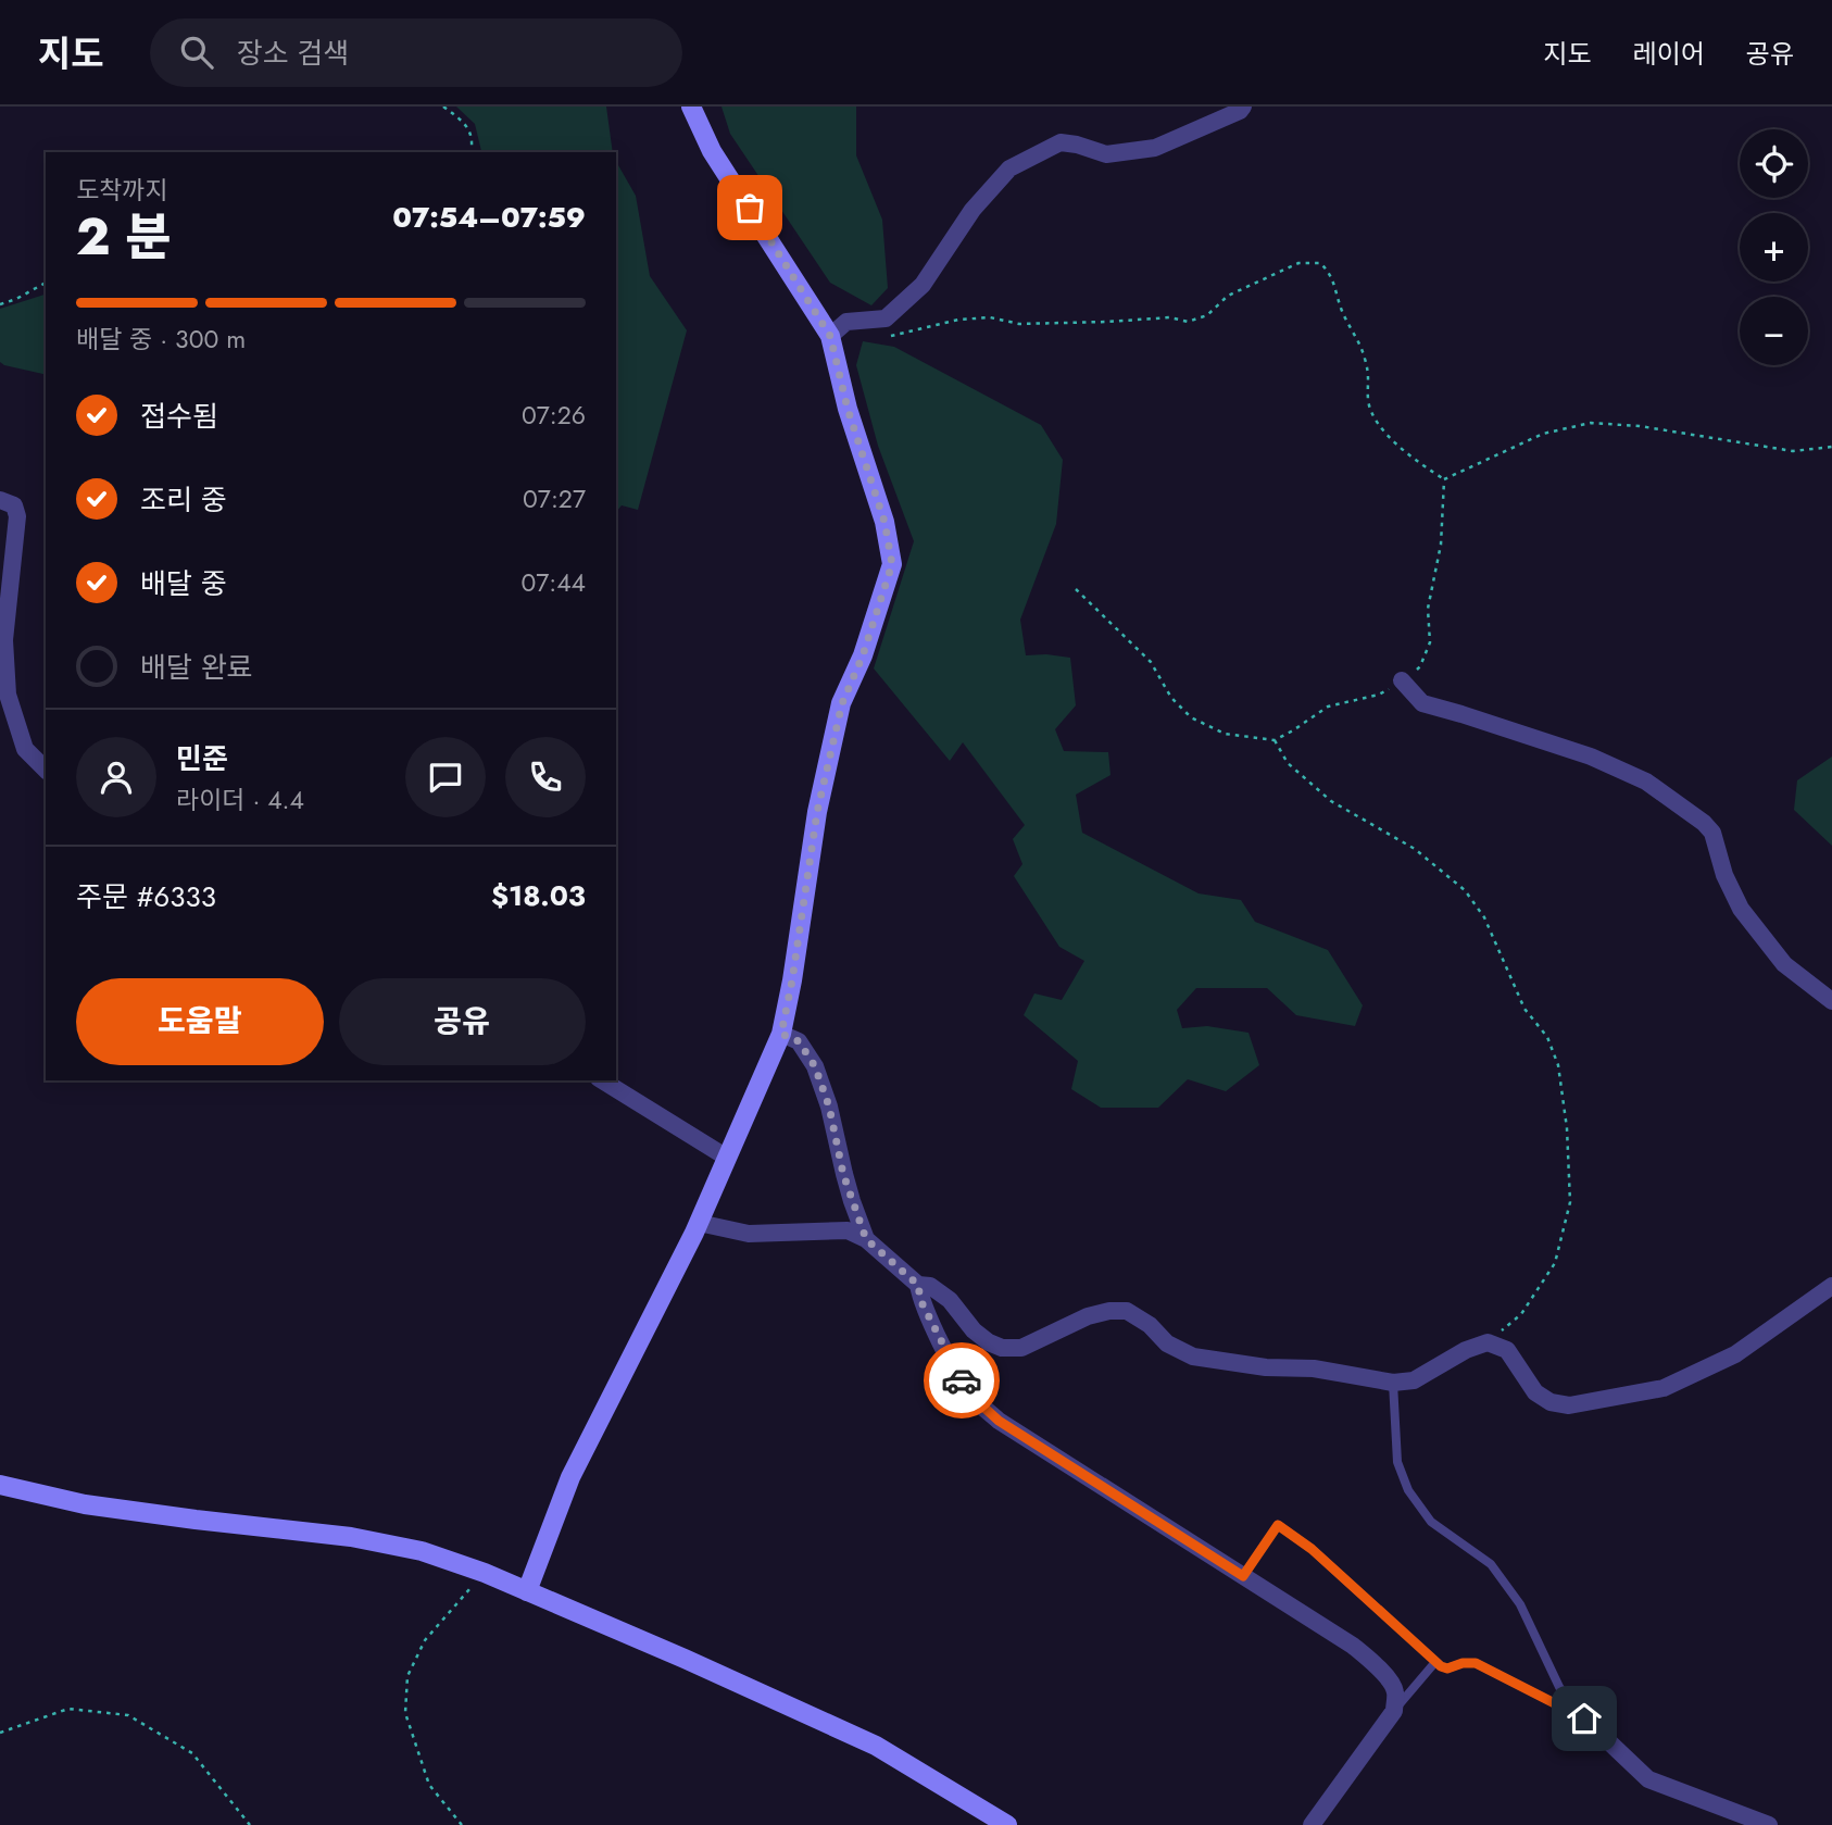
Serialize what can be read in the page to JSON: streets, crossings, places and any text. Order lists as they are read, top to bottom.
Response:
{
  "page": {
    "header": "지도",
    "search": "장소 검색",
    "nav": ["지도", "레이어", "공유"],
    "map_buttons": ["+", "−"],
    "heading": ["2 분", "도착까지", "07:54–07:59"],
    "panel": [
      "민준",
      "라이더 · 4.4",
      "주문 #6333",
      "$18.03"
    ],
    "bar": "배달 중 · 300 m",
    "list": [
      ["접수됨", "07:26"],
      ["조리 중", "07:27"],
      ["배달 중", "07:44"],
      "배달 완료"
    ],
    "buttons": ["도움말", "공유"]
  }
}
